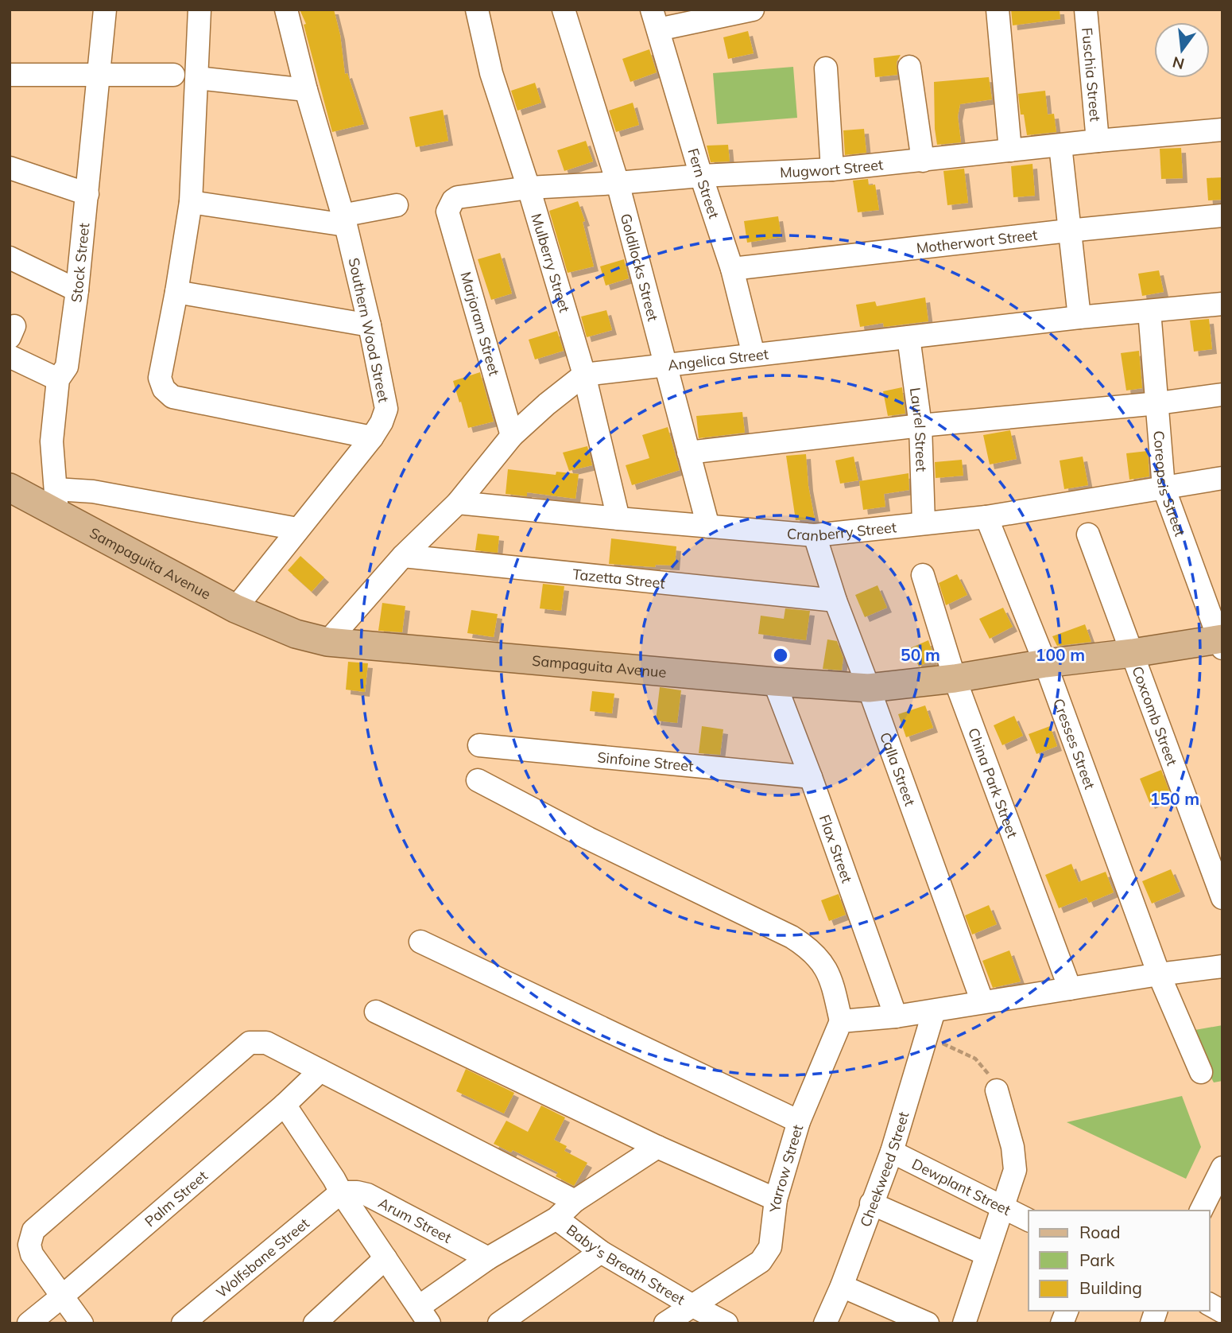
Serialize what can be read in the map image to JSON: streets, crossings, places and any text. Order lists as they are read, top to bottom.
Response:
{
  "streets": {
    "main road": ["Sampaguita Avenue"],
    "street": [
      "Fuschia Street",
      "Mugwort Street",
      "Fern Street",
      "Motherwort Street",
      "Stock Street",
      "Mulberry Street",
      "Goldilocks Street",
      "Marjoram Street",
      "Southern Wood Street",
      "Angelica Street",
      "Laurel Street",
      "Coreopsis Street",
      "Cranberry Street",
      "Tazetta Street",
      "Coxcomb Street",
      "Cresses Street",
      "Sinfoine Street",
      "Calla Street",
      "China Park Street",
      "Flax Street",
      "Yarrow Street",
      "Cheekweed Street",
      "Dewplant Street",
      "Palm Street",
      "Arum Street",
      "Wolfsbane Street",
      "Baby's Breath Street"
    ]
  },
  "crossings": [
    ["Fuschia Street", "Mugwort Street"],
    ["Mugwort Street", "Fern Street"],
    ["Mugwort Street", "Mulberry Street"],
    ["Mugwort Street", "Goldilocks Street"],
    ["Mugwort Street", "Marjoram Street"],
    ["Fern Street", "Motherwort Street"],
    ["Fern Street", "Angelica Street"],
    ["Stock Street", "Sampaguita Avenue"],
    ["Mulberry Street", "Angelica Street"],
    ["Mulberry Street", "Cranberry Street"],
    ["Goldilocks Street", "Angelica Street"],
    ["Goldilocks Street", "Cranberry Street"],
    ["Southern Wood Street", "Sampaguita Avenue"],
    ["Angelica Street", "Laurel Street"],
    ["Angelica Street", "Coreopsis Street"],
    ["Laurel Street", "Cranberry Street"],
    ["Coreopsis Street", "Cranberry Street"],
    ["Coreopsis Street", "Sampaguita Avenue"],
    ["Cranberry Street", "Cresses Street"],
    ["Cranberry Street", "Calla Street"],
    ["Sampaguita Avenue", "Coxcomb Street"],
    ["Sampaguita Avenue", "Cresses Street"],
    ["Sampaguita Avenue", "Calla Street"],
    ["Sampaguita Avenue", "China Park Street"],
    ["Sampaguita Avenue", "Flax Street"],
    ["Tazetta Street", "Calla Street"],
    ["Sinfoine Street", "Flax Street"],
    ["Yarrow Street", "Baby's Breath Street"],
    ["Cheekweed Street", "Dewplant Street"],
    ["Arum Street", "Wolfsbane Street"]
  ],
  "legend": ["Road", "Park", "Building"],
  "north": "bottom",
  "rings": ["50 m", "100 m", "150 m"]
}
